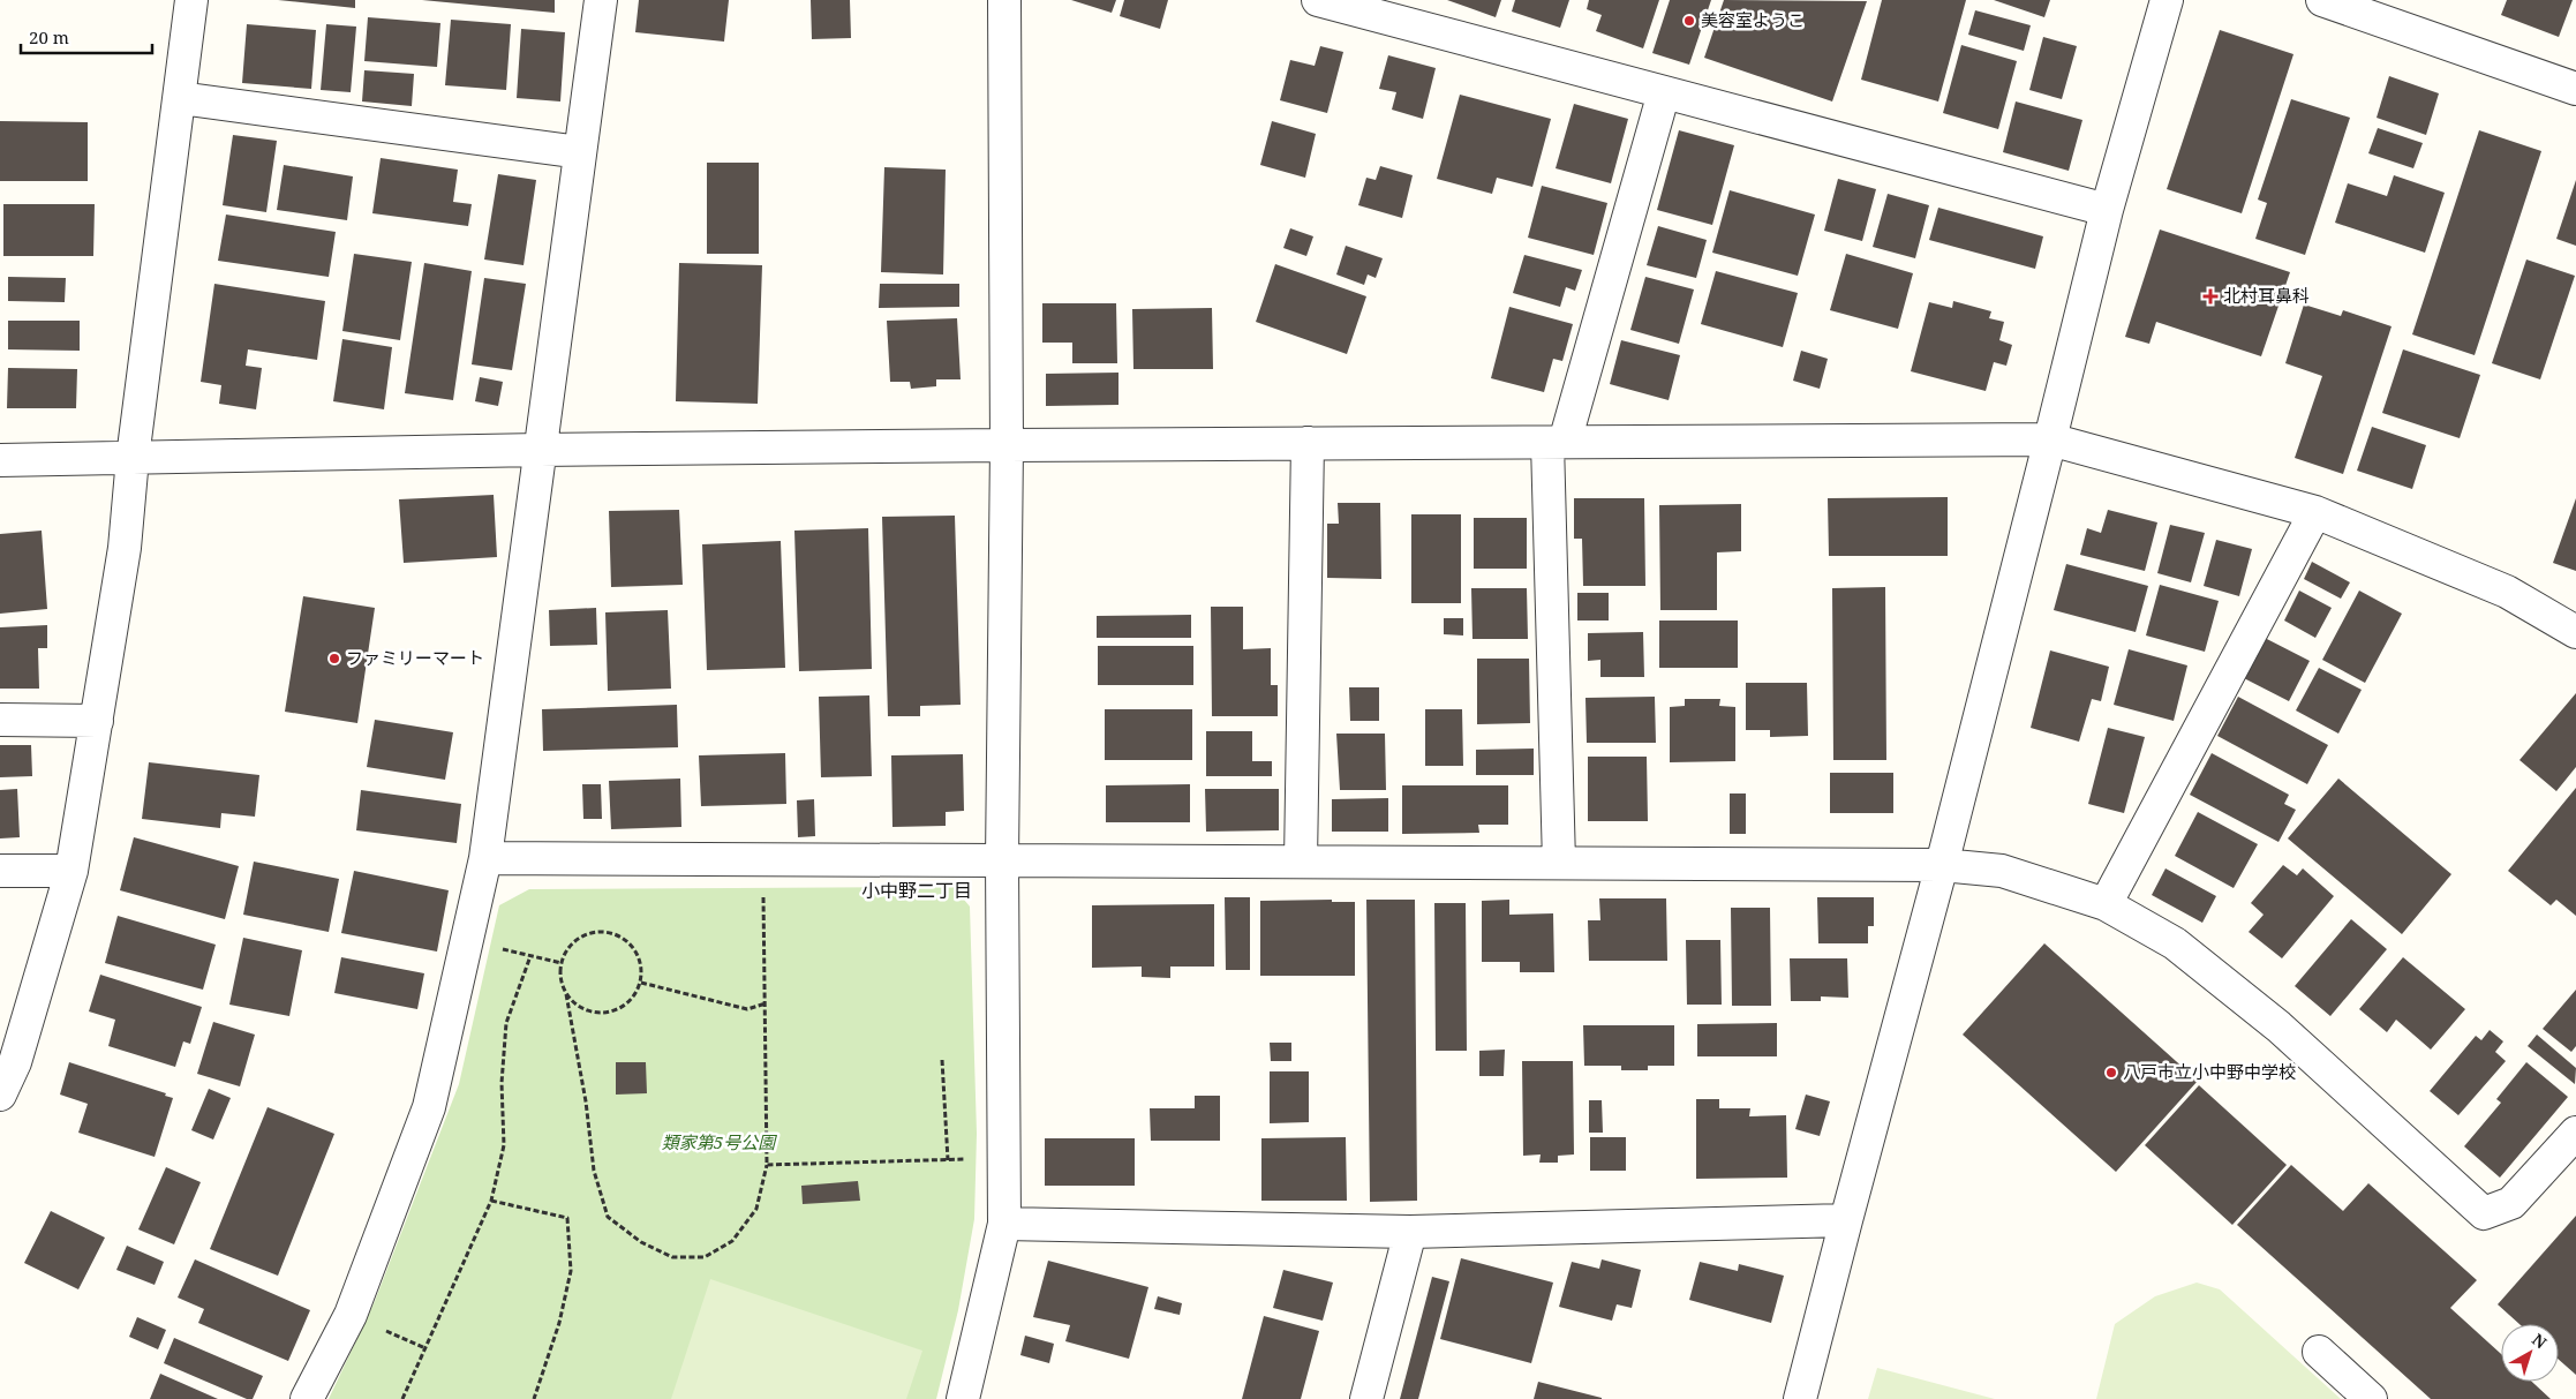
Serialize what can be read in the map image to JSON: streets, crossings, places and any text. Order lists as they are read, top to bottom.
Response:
{
  "districts": ["小中野二丁目"],
  "parks": ["類家第5号公園"],
  "places": {
    "other": ["美容室ようこ", "ファミリーマート", "八戸市立小中野中学校"],
    "health": ["北村耳鼻科"]
  },
  "scale_bar": "20 m",
  "north": "top right"
}
